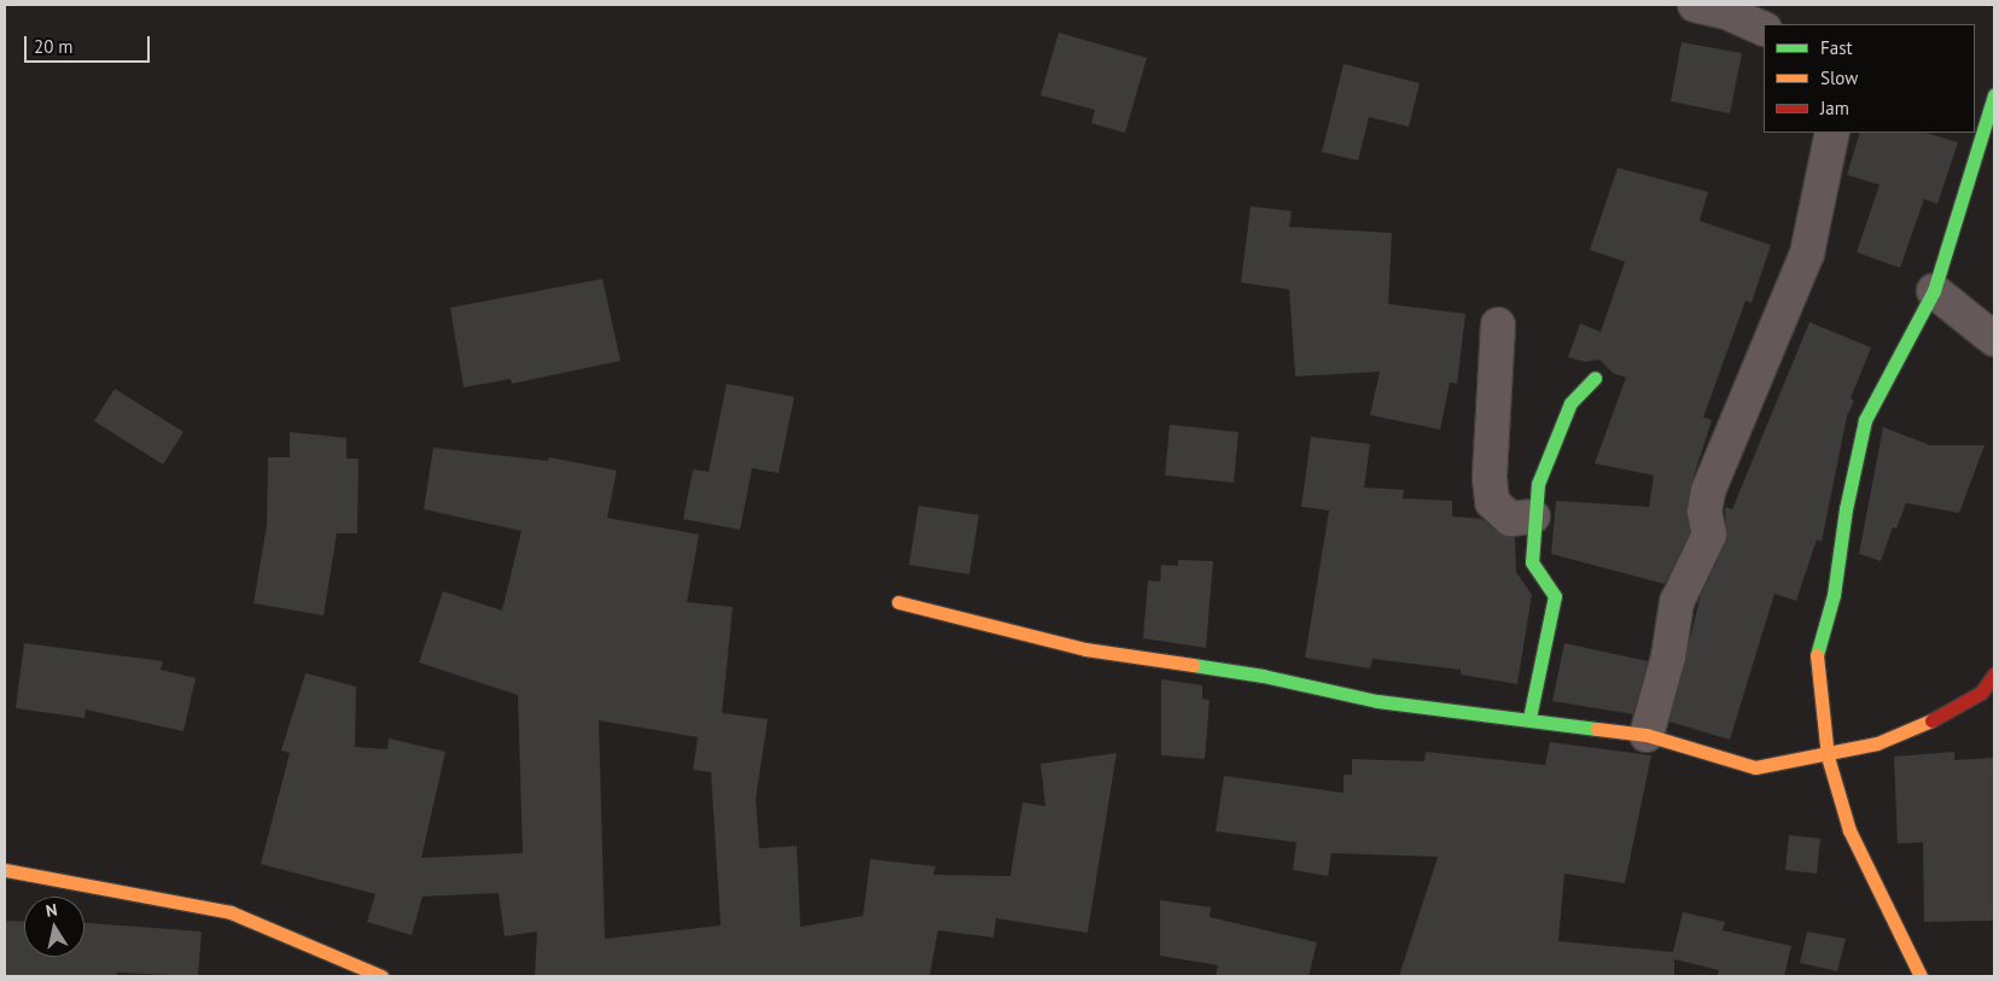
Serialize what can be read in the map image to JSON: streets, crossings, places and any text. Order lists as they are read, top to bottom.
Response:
{
  "legend": ["Fast", "Slow", "Jam"],
  "scale_bar": "20 m",
  "north": "top"
}
